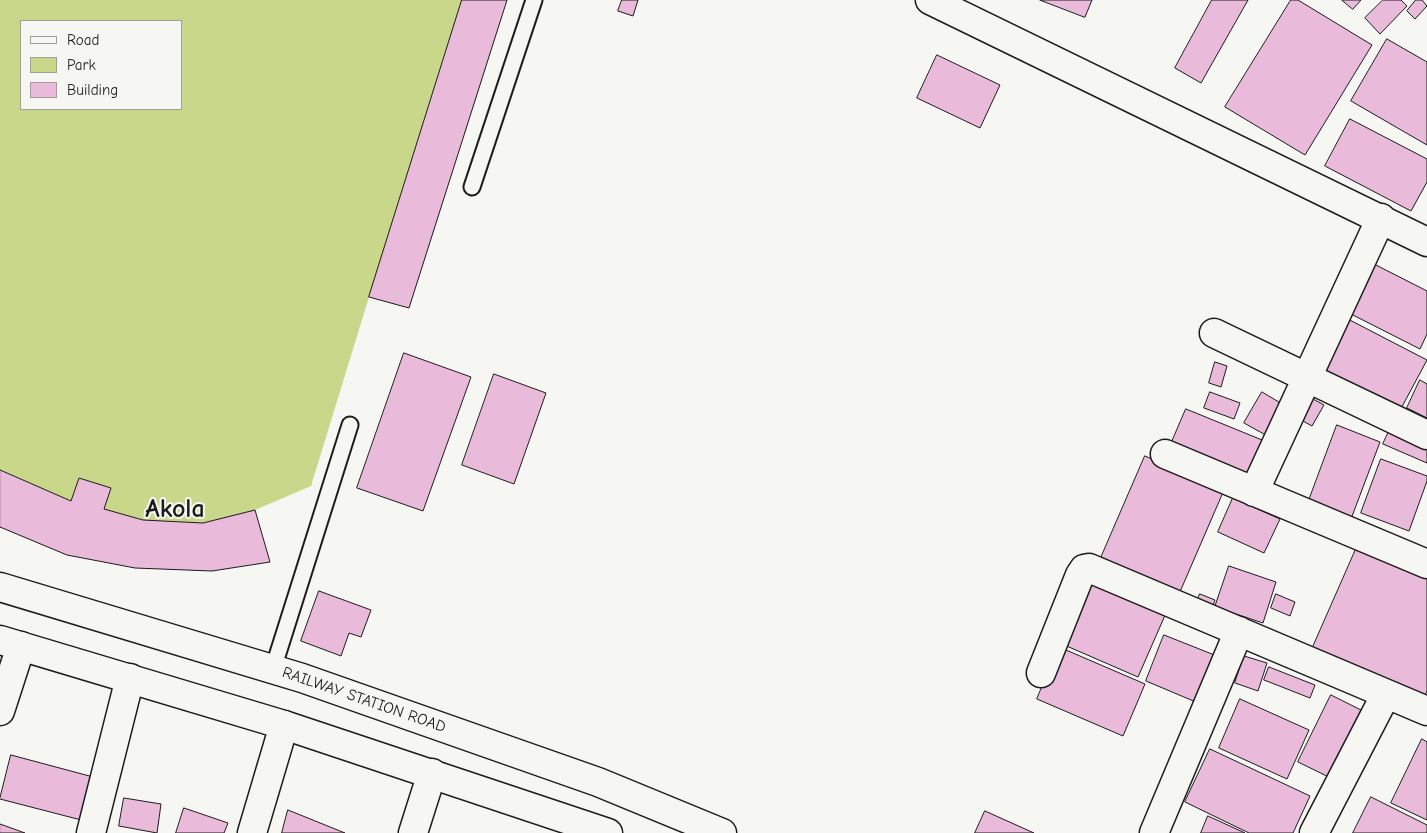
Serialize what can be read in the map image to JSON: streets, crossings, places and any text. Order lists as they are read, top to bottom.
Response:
{
  "streets": {
    "main road": ["RAILWAY STATION ROAD"]
  },
  "districts": ["Akola"],
  "legend": ["Road", "Park", "Building"]
}
